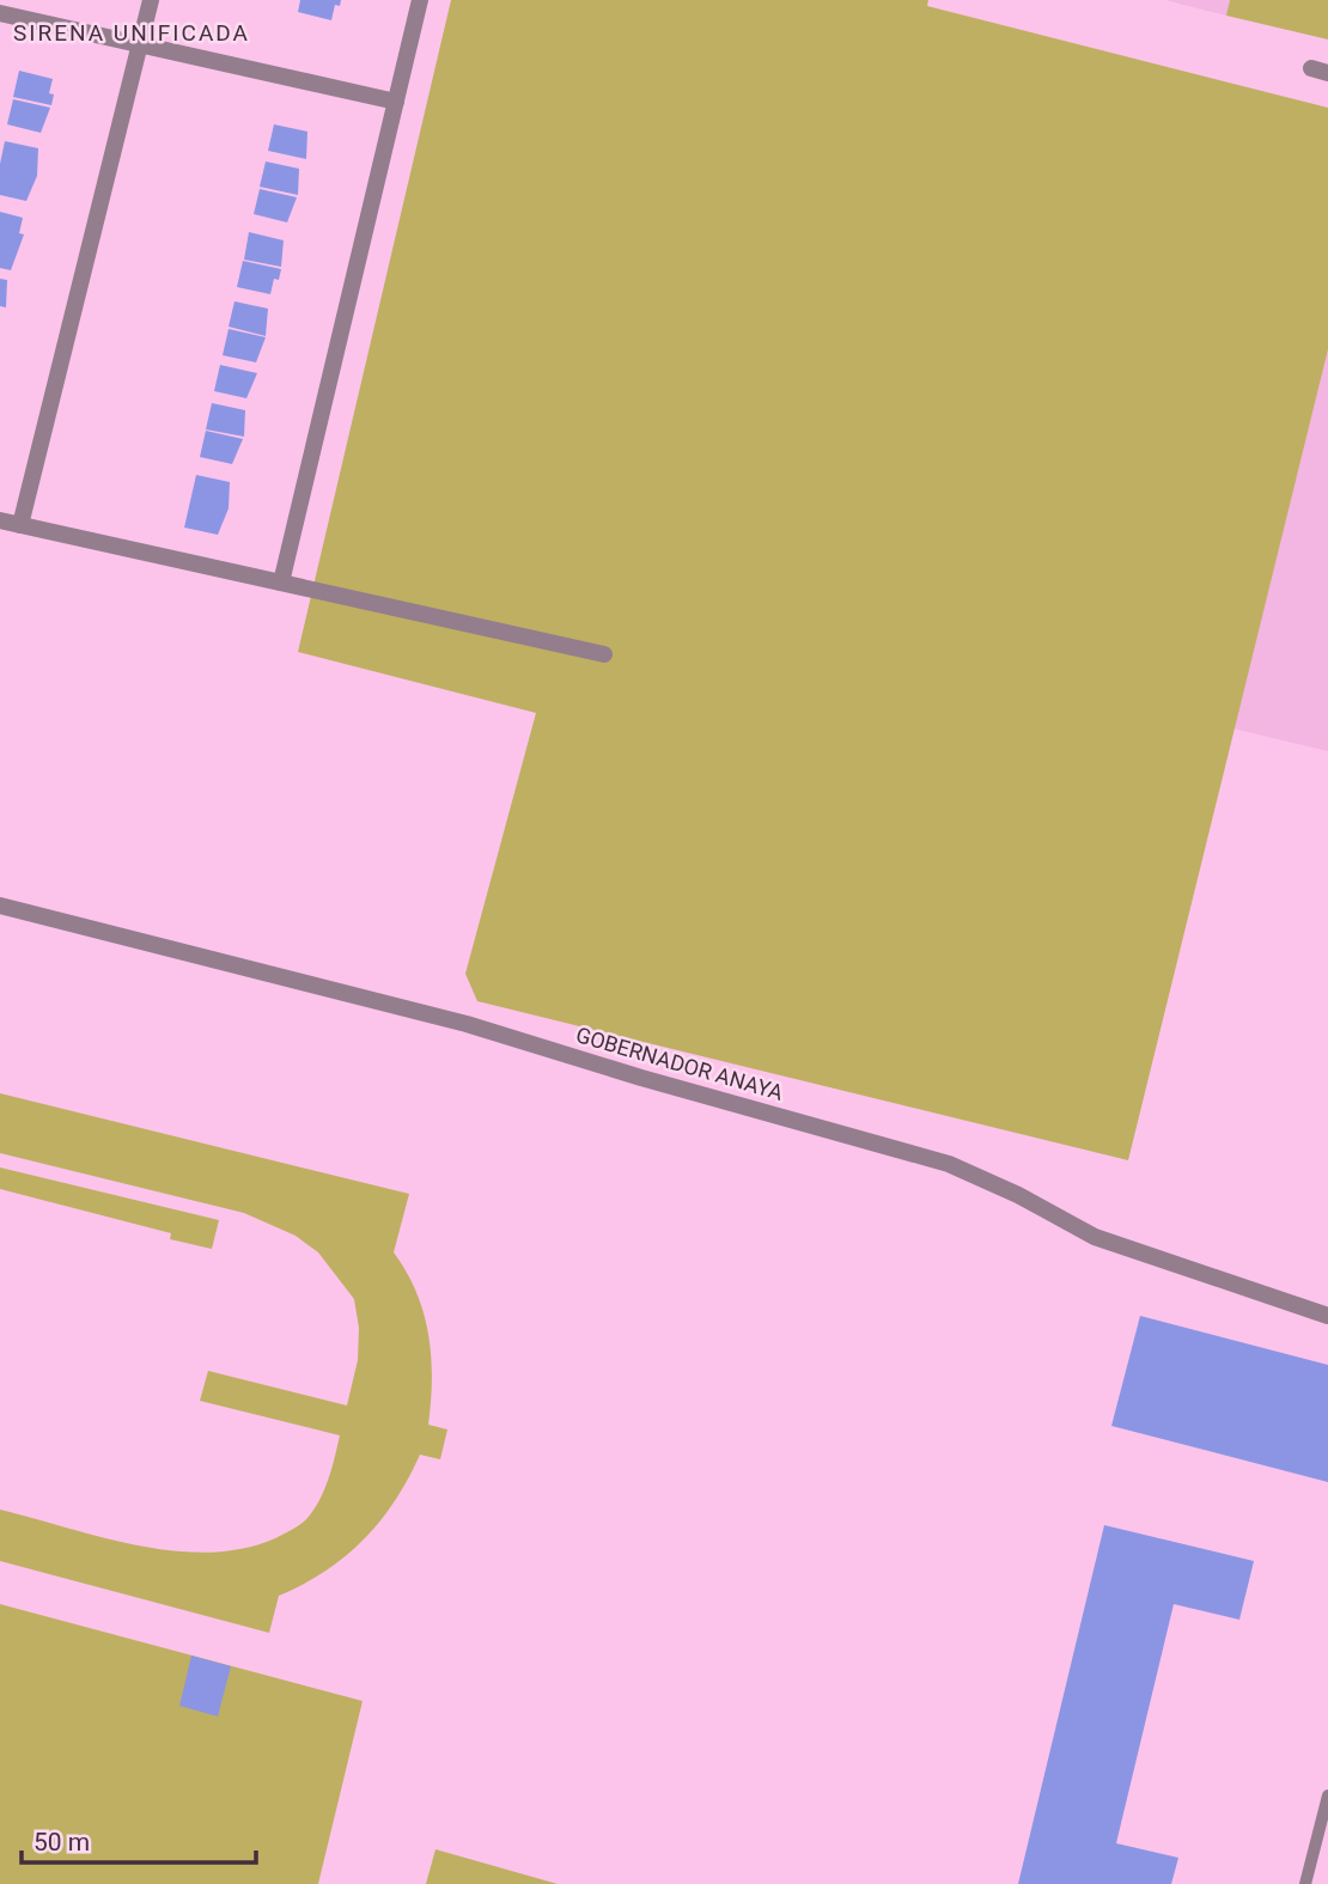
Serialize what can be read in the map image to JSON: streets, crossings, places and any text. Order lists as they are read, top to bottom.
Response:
{
  "streets": {
    "street": ["GOBERNADOR ANAYA"]
  },
  "districts": ["SIRENA UNIFICADA"],
  "scale_bar": "50 m"
}
